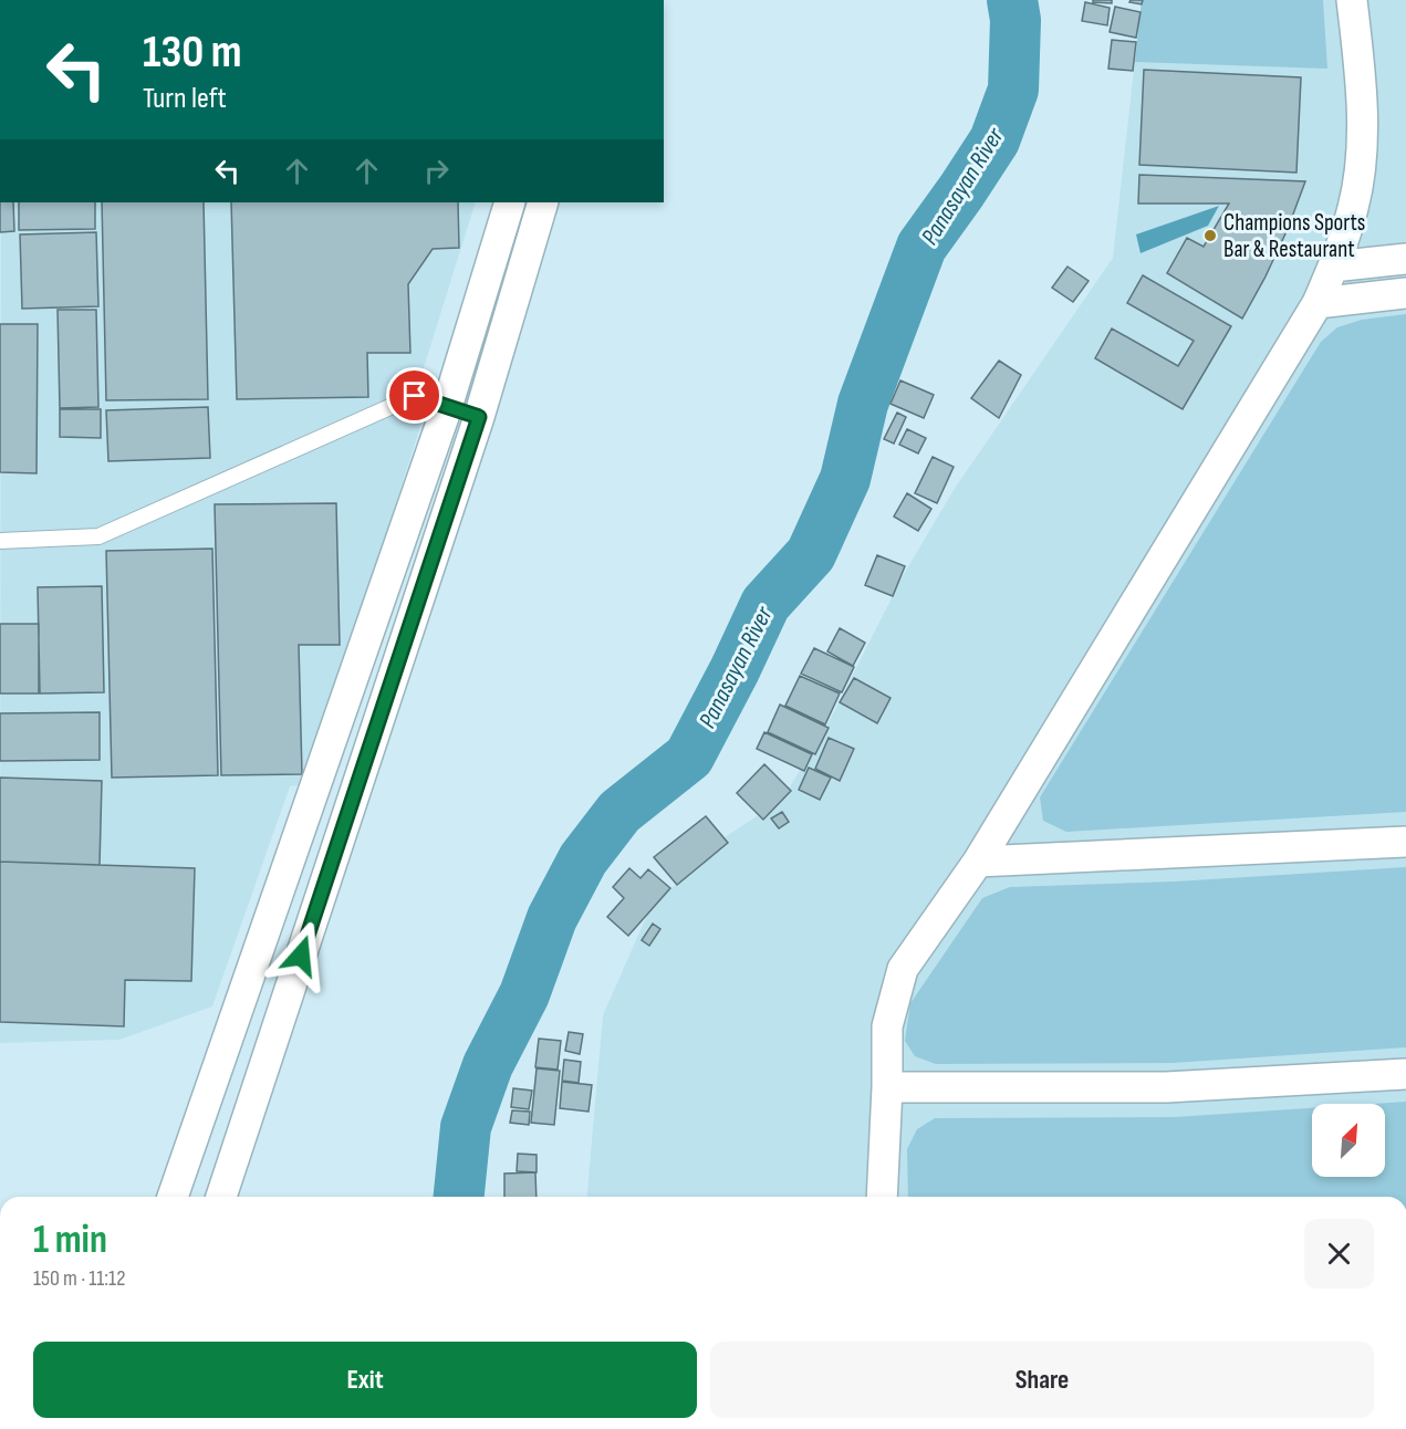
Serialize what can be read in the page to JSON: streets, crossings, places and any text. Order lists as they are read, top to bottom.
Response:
{
  "water": ["Panasayan River"],
  "places": ["Champions Sports Bar & Restaurant"],
  "north": "top right",
  "page": {
    "turn": ["130 m", "Turn left"],
    "heading": ["1 min", "150 m · 11:12"],
    "buttons": ["Exit", "Share"]
  }
}
